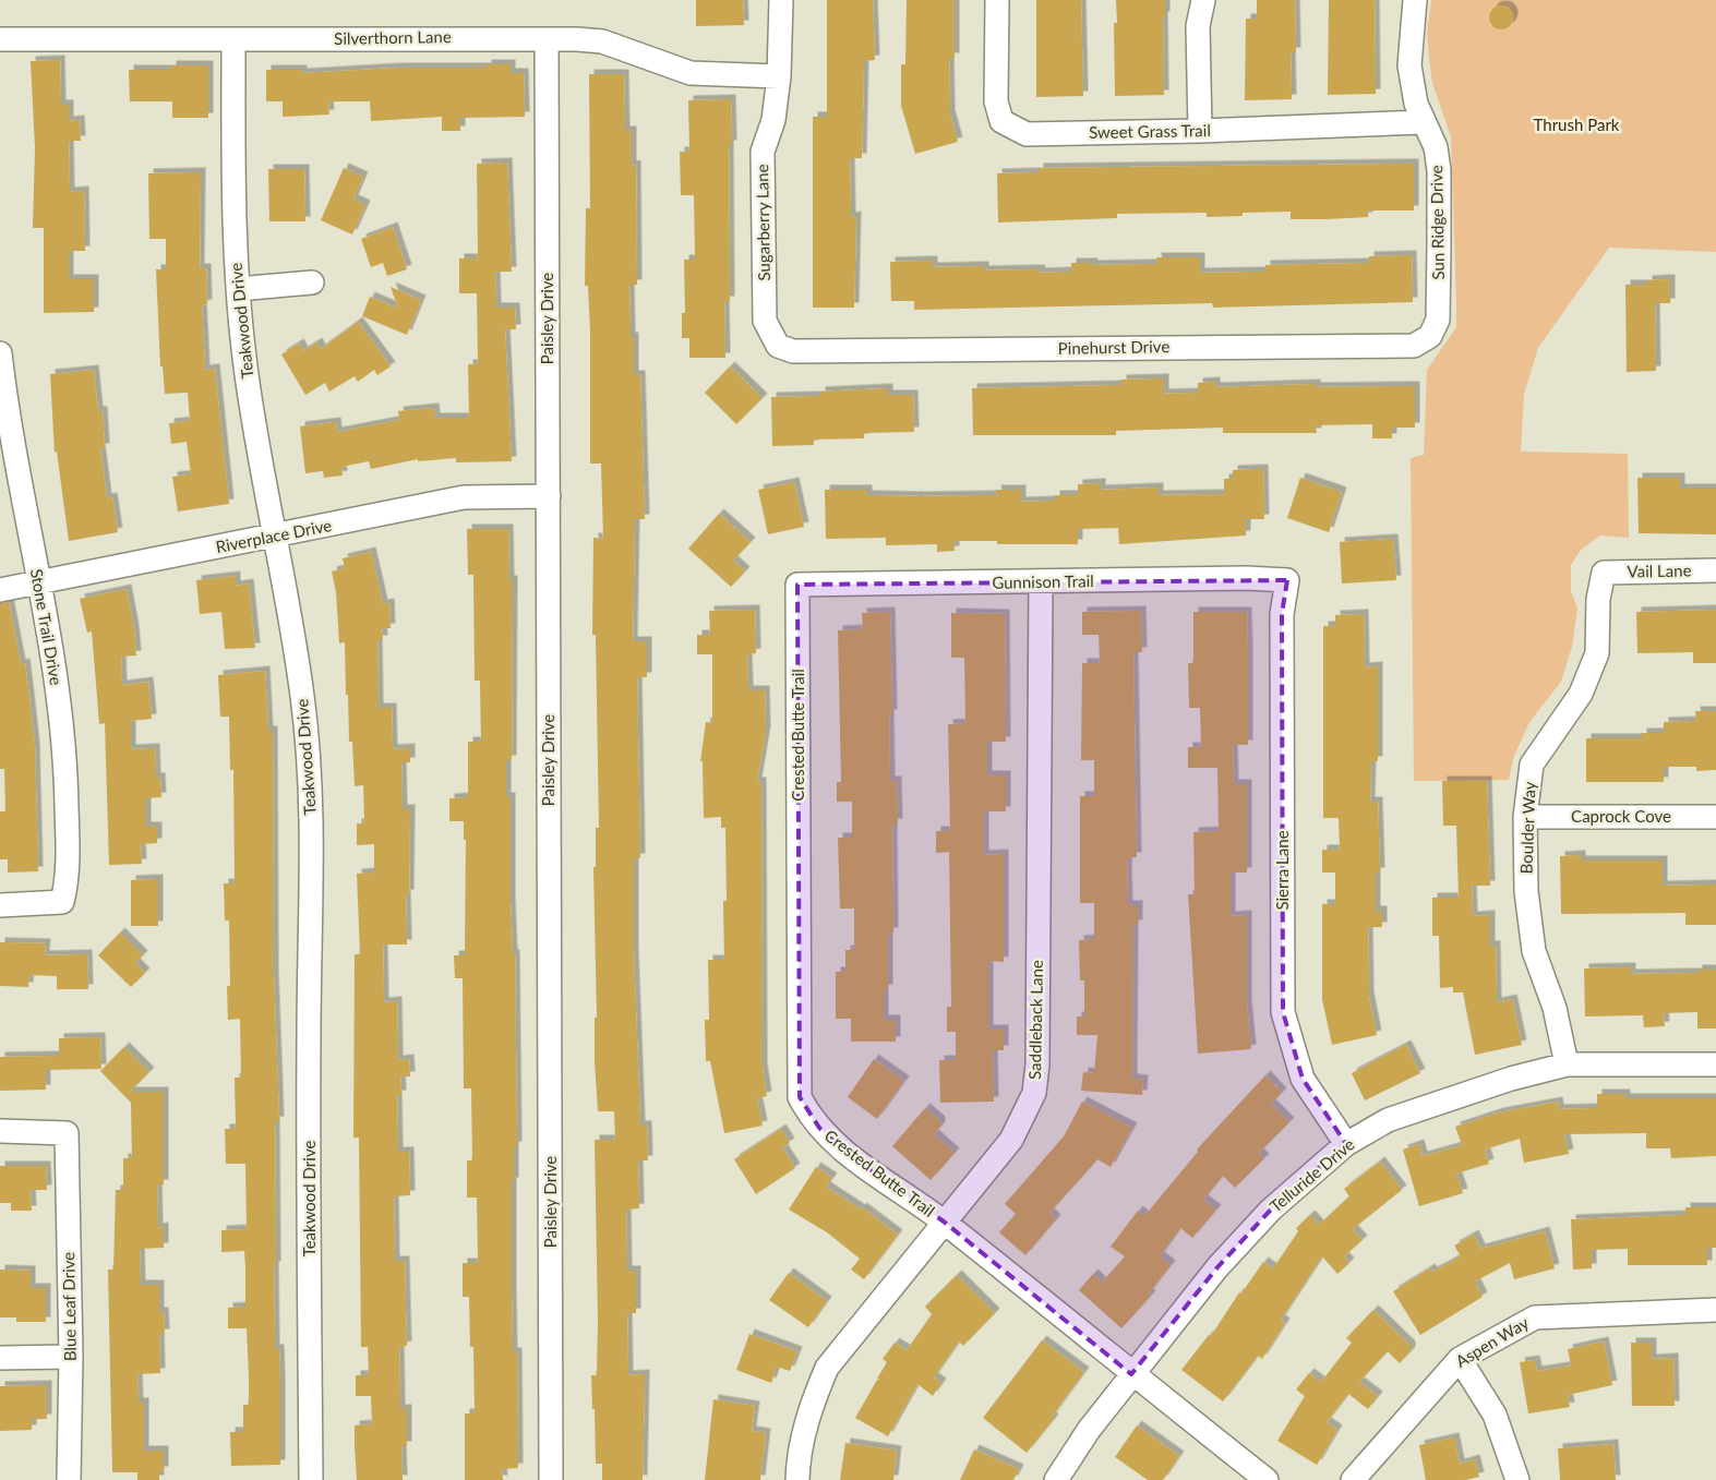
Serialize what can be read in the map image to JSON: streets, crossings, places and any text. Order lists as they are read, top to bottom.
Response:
{
  "streets": {
    "street": [
      "Silverthorn Lane",
      "Sweet Grass Trail",
      "Sugarberry Lane",
      "Sun Ridge Drive",
      "Paisley Drive",
      "Teakwood Drive",
      "Pinehurst Drive",
      "Riverplace Drive",
      "Vail Lane",
      "Gunnison Trail",
      "Stone Trail Drive",
      "Crested Butte Trail",
      "Caprock Cove",
      "Boulder Way",
      "Sierra Lane",
      "Saddleback Lane",
      "Telluride Drive",
      "Blue Leaf Drive",
      "Aspen Way"
    ]
  },
  "crossings": [
    ["Silverthorn Lane", "Sugarberry Lane"],
    ["Silverthorn Lane", "Paisley Drive"],
    ["Silverthorn Lane", "Teakwood Drive"],
    ["Sweet Grass Trail", "Sun Ridge Drive"],
    ["Sugarberry Lane", "Pinehurst Drive"],
    ["Sun Ridge Drive", "Pinehurst Drive"],
    ["Paisley Drive", "Riverplace Drive"],
    ["Teakwood Drive", "Riverplace Drive"],
    ["Riverplace Drive", "Stone Trail Drive"],
    ["Vail Lane", "Boulder Way"],
    ["Gunnison Trail", "Crested Butte Trail"],
    ["Gunnison Trail", "Sierra Lane"],
    ["Gunnison Trail", "Saddleback Lane"],
    ["Crested Butte Trail", "Saddleback Lane"],
    ["Crested Butte Trail", "Telluride Drive"],
    ["Caprock Cove", "Boulder Way"],
    ["Boulder Way", "Telluride Drive"],
    ["Sierra Lane", "Telluride Drive"]
  ],
  "parks": ["Thrush Park"]
}
